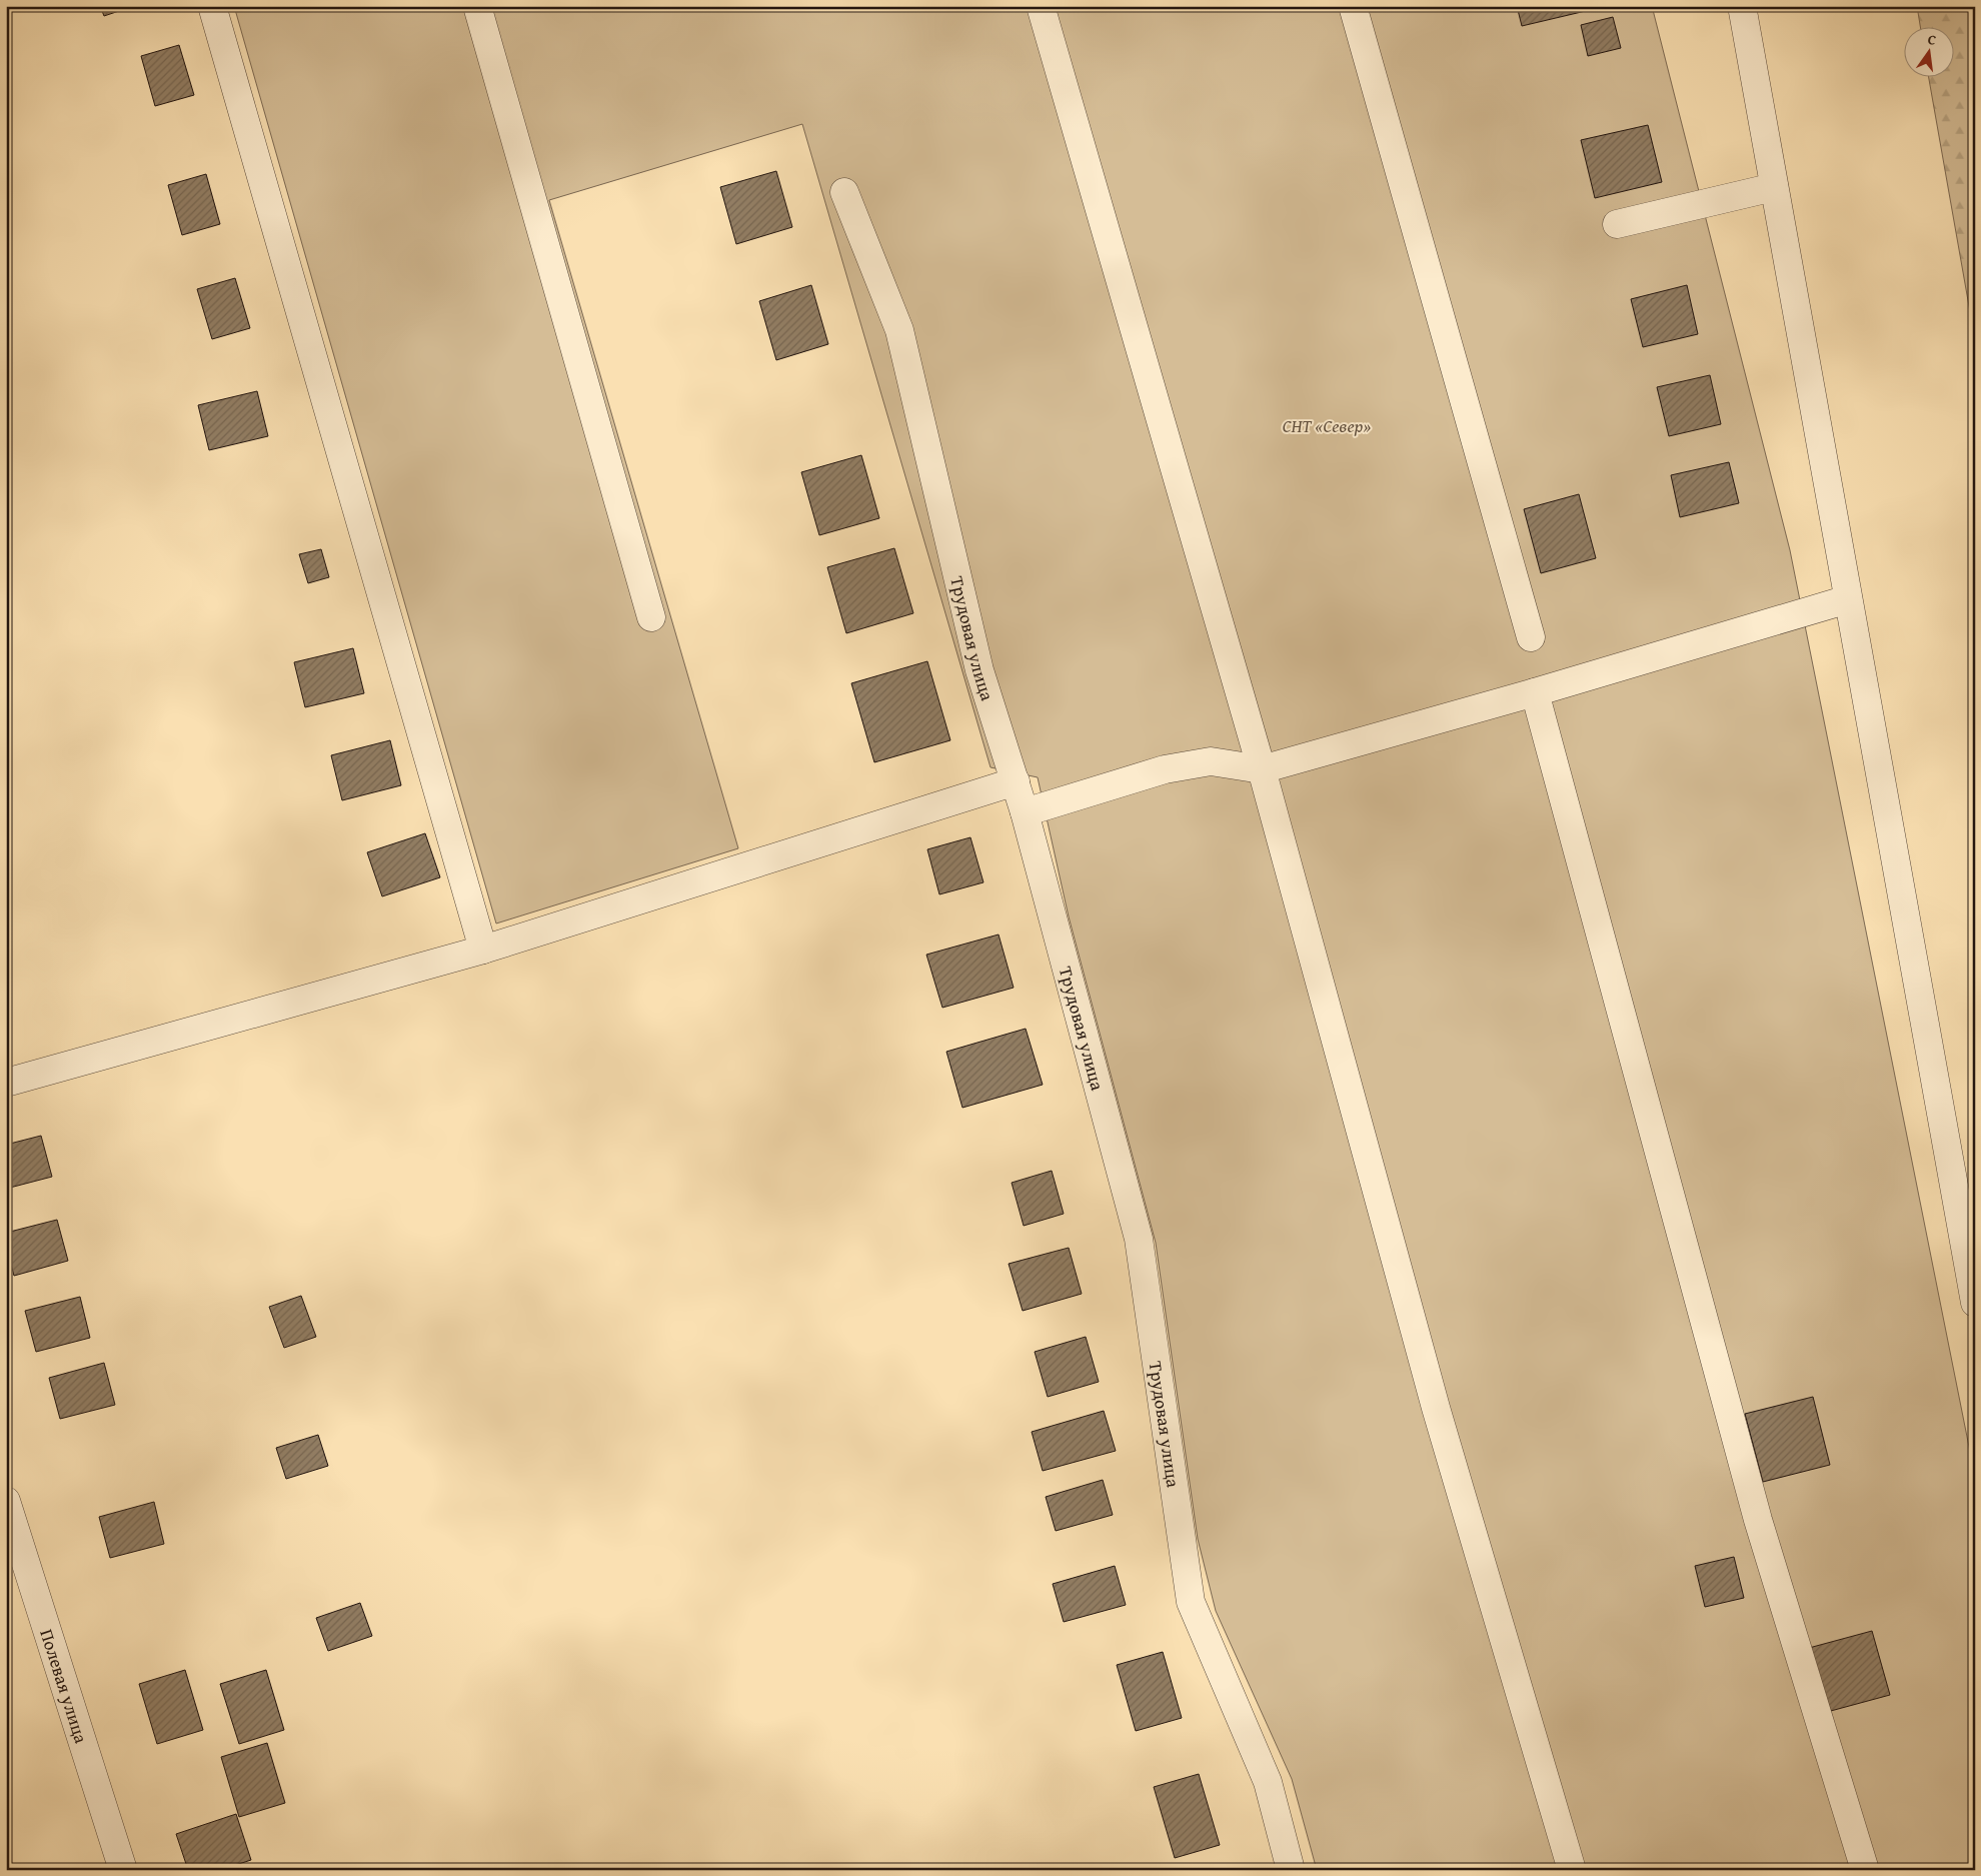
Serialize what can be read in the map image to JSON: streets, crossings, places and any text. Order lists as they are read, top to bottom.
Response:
{
  "streets": {
    "street": ["Трудовая улица", "Полевая улица"]
  },
  "parks": ["СНТ «Север»"],
  "north": "top"
}
